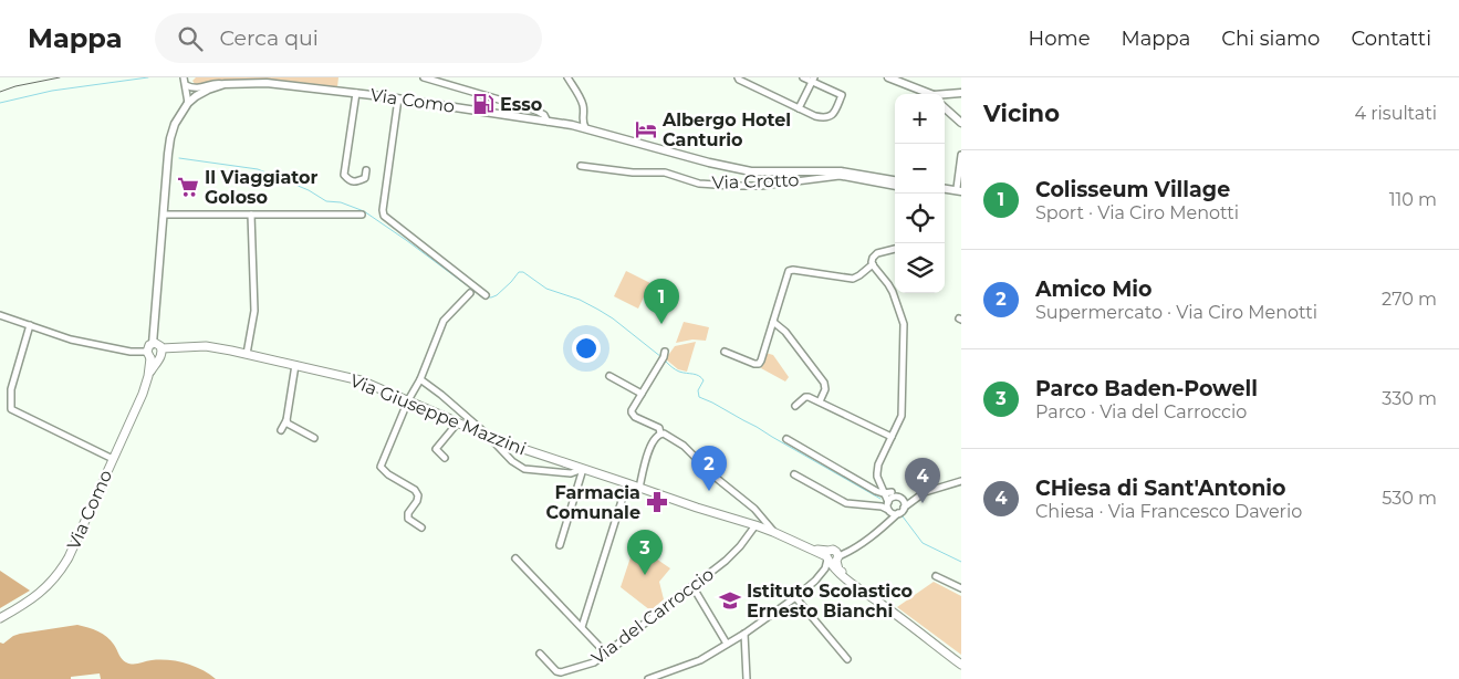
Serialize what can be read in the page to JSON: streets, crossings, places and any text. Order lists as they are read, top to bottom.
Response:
{
  "streets": {
    "main road": ["Via Como", "Via Giuseppe Mazzini"],
    "street": ["Via Crotto", "Via del Carroccio"]
  },
  "crossings": [
    ["Via Como", "Via Giuseppe Mazzini"],
    ["Via Giuseppe Mazzini", "Via del Carroccio"]
  ],
  "places": {
    "fuel station": ["Esso"],
    "hotel": ["Albergo Hotel Canturio"],
    "supermarket": ["Il Viaggiator Goloso"],
    "pharmacy": ["Farmacia Comunale"],
    "school or university": ["Istituto Scolastico Ernesto Bianchi"]
  },
  "page": {
    "header": "Mappa",
    "search": "Cerca qui",
    "nav": [
      "Home",
      "Mappa",
      "Chi siamo",
      "Contatti"
    ],
    "heading": ["Vicino", "4 risultati"],
    "map_buttons": ["+", "−"],
    "list": [
      {
        "mark": "1",
        "name": "Colisseum Village",
        "note": "Sport · Via Ciro Menotti",
        "value": "110 m"
      },
      {
        "mark": "2",
        "name": "Amico Mio",
        "note": "Supermercato · Via Ciro Menotti",
        "value": "270 m"
      },
      {
        "mark": "3",
        "name": "Parco Baden-Powell",
        "note": "Parco · Via del Carroccio",
        "value": "330 m"
      },
      {
        "mark": "4",
        "name": "CHiesa di Sant'Antonio",
        "note": "Chiesa · Via Francesco Daverio",
        "value": "530 m"
      }
    ],
    "pins": [
      "1",
      "2",
      "4",
      "3"
    ]
  }
}
